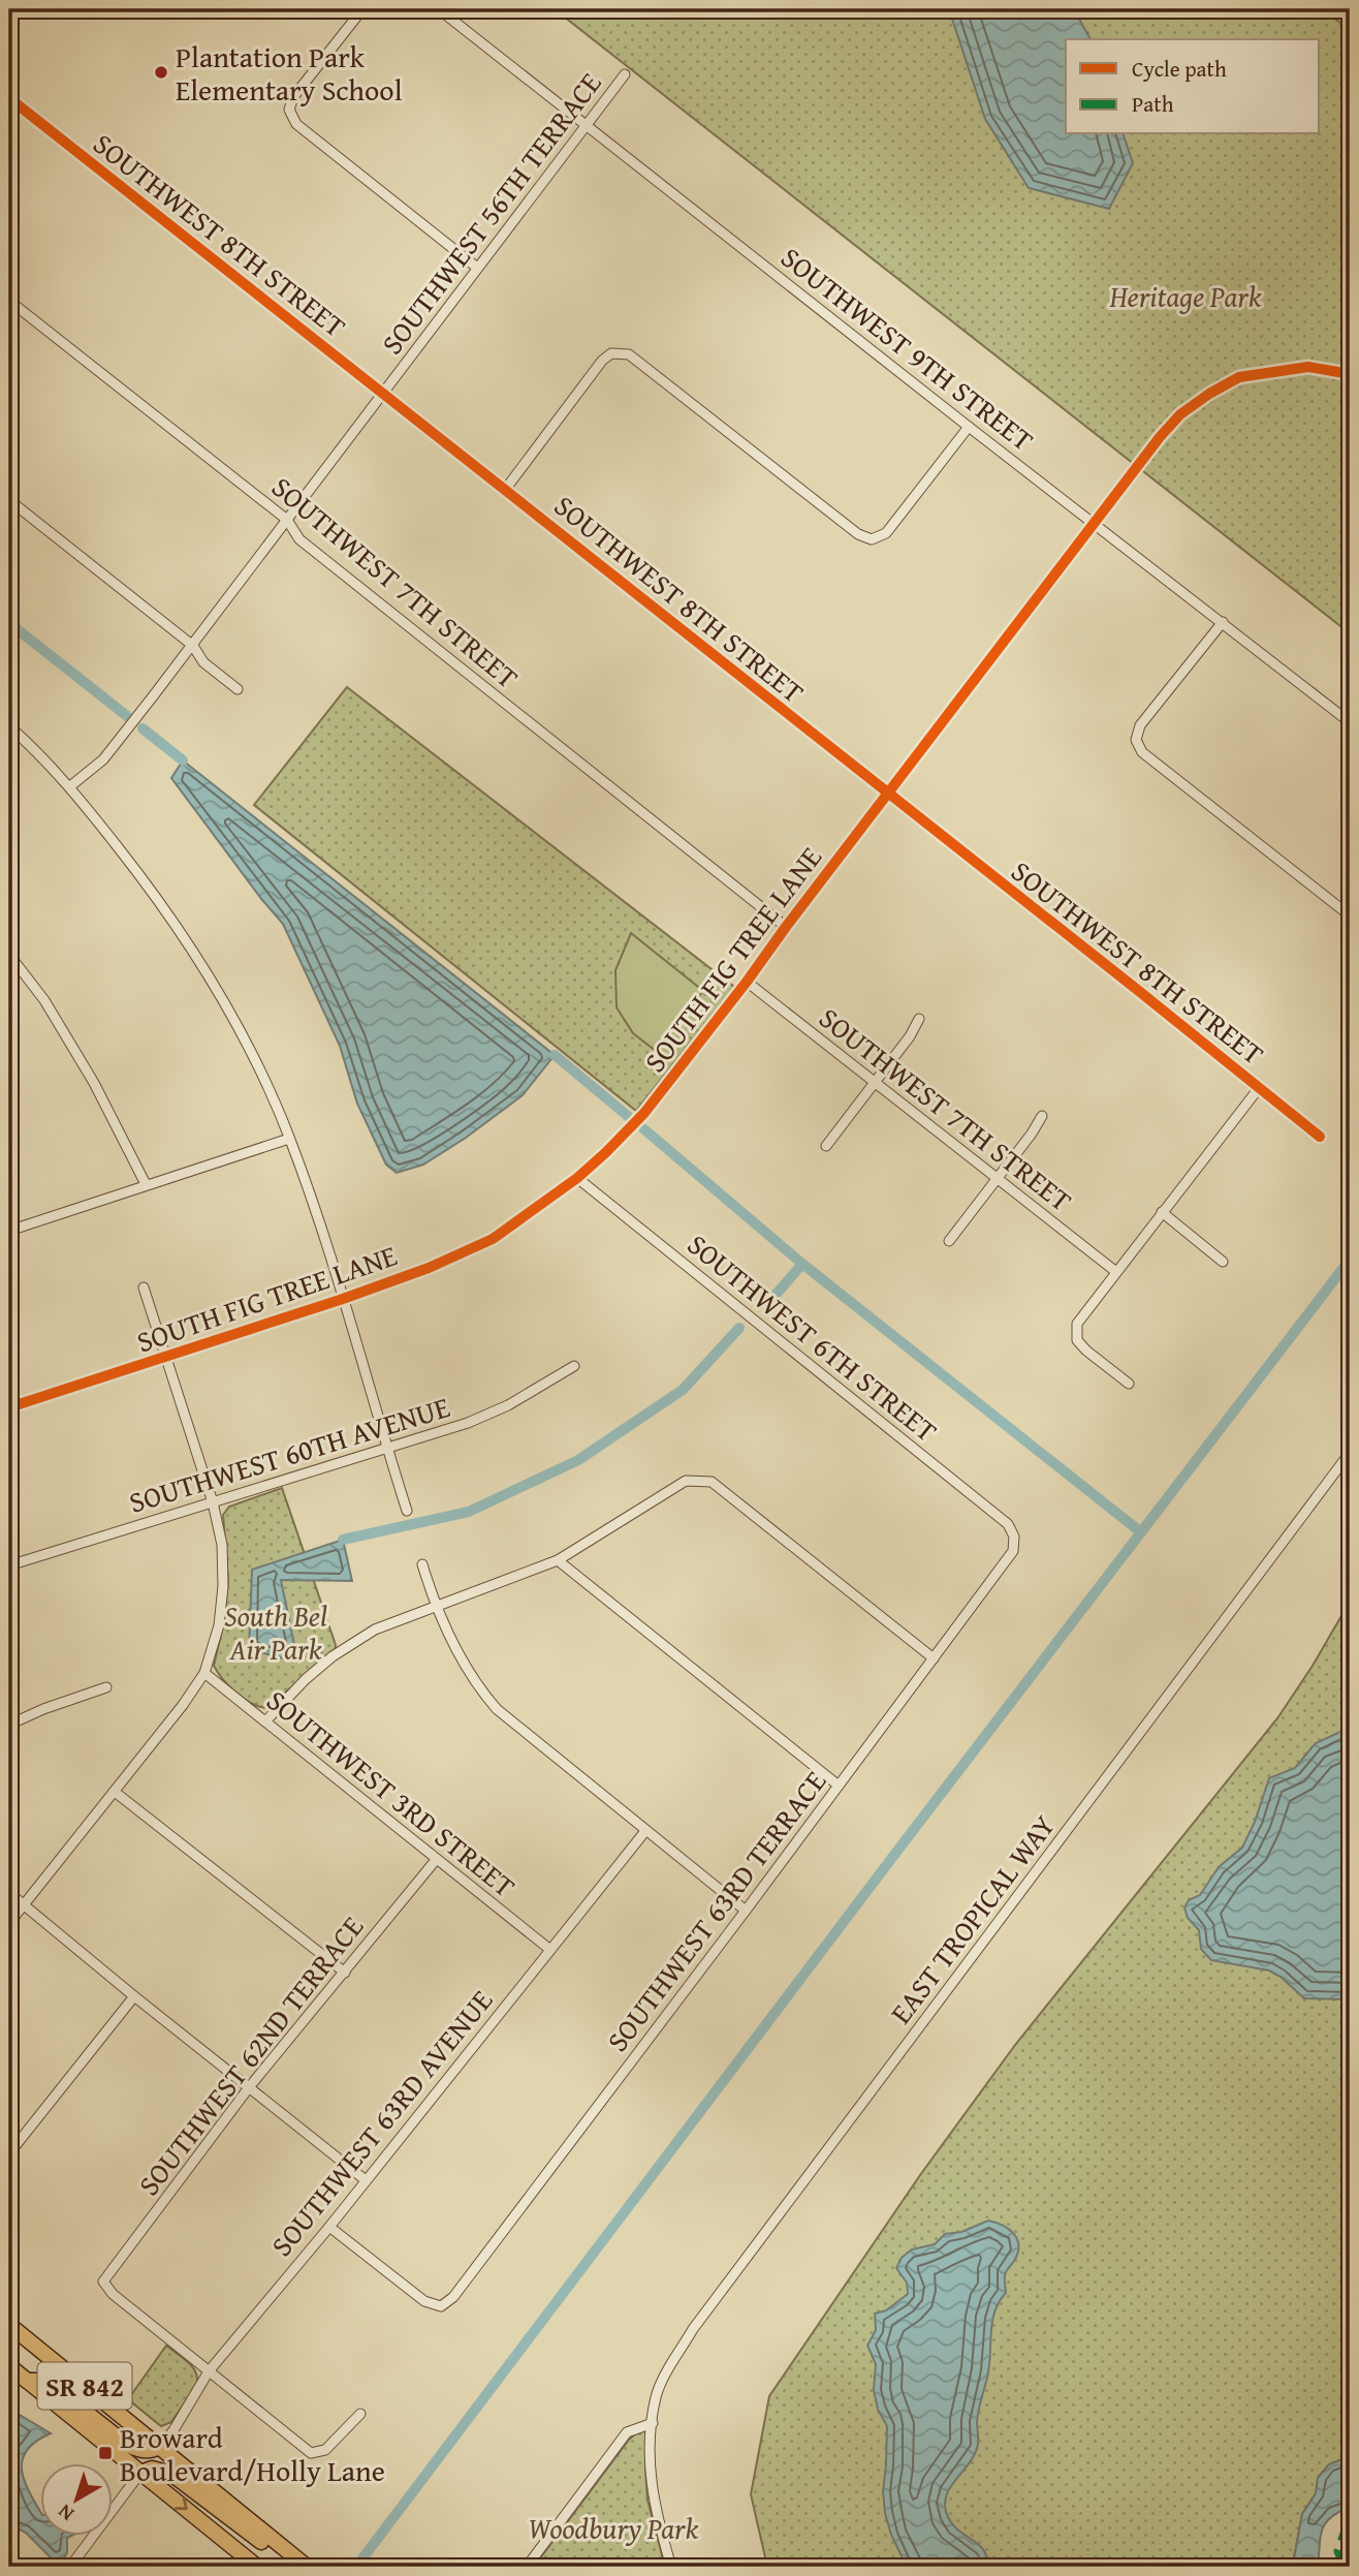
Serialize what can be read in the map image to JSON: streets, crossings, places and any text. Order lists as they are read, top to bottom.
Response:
{
  "streets": {
    "main road": ["SR 842"],
    "street": [
      "SOUTHWEST 56TH TERRACE",
      "SOUTHWEST 8TH STREET",
      "SOUTHWEST 9TH STREET",
      "SOUTHWEST 7TH STREET",
      "SOUTH FIG TREE LANE",
      "SOUTHWEST 6TH STREET",
      "SOUTHWEST 60TH AVENUE",
      "SOUTHWEST 3RD STREET",
      "SOUTHWEST 63RD TERRACE",
      "EAST TROPICAL WAY",
      "SOUTHWEST 62ND TERRACE",
      "SOUTHWEST 63RD AVENUE"
    ]
  },
  "crossings": [
    ["SOUTHWEST 56TH TERRACE", "SOUTHWEST 8TH STREET"],
    ["SOUTHWEST 56TH TERRACE", "SOUTHWEST 9TH STREET"],
    ["SOUTHWEST 56TH TERRACE", "SOUTHWEST 7TH STREET"],
    ["SOUTHWEST 8TH STREET", "SOUTH FIG TREE LANE"],
    ["SOUTHWEST 9TH STREET", "SOUTH FIG TREE LANE"],
    ["SOUTHWEST 7TH STREET", "SOUTH FIG TREE LANE"],
    ["SOUTH FIG TREE LANE", "SOUTHWEST 6TH STREET"],
    ["SOUTHWEST 6TH STREET", "SOUTHWEST 63RD TERRACE"],
    ["SOUTHWEST 3RD STREET", "SOUTHWEST 62ND TERRACE"],
    ["SOUTHWEST 3RD STREET", "SOUTHWEST 63RD AVENUE"],
    ["SOUTHWEST 63RD TERRACE", "SOUTHWEST 63RD AVENUE"],
    ["SOUTHWEST 62ND TERRACE", "SOUTHWEST 63RD AVENUE"],
    ["SOUTHWEST 63RD AVENUE", "SR 842"]
  ],
  "parks": ["Heritage Park", "South Bel Air Park", "Woodbury Park"],
  "places": {
    "other": ["Plantation Park Elementary School"],
    "transit": ["Broward Boulevard/Holly Lane"]
  },
  "legend": ["Cycle path", "Path"],
  "north": "bottom left"
}
